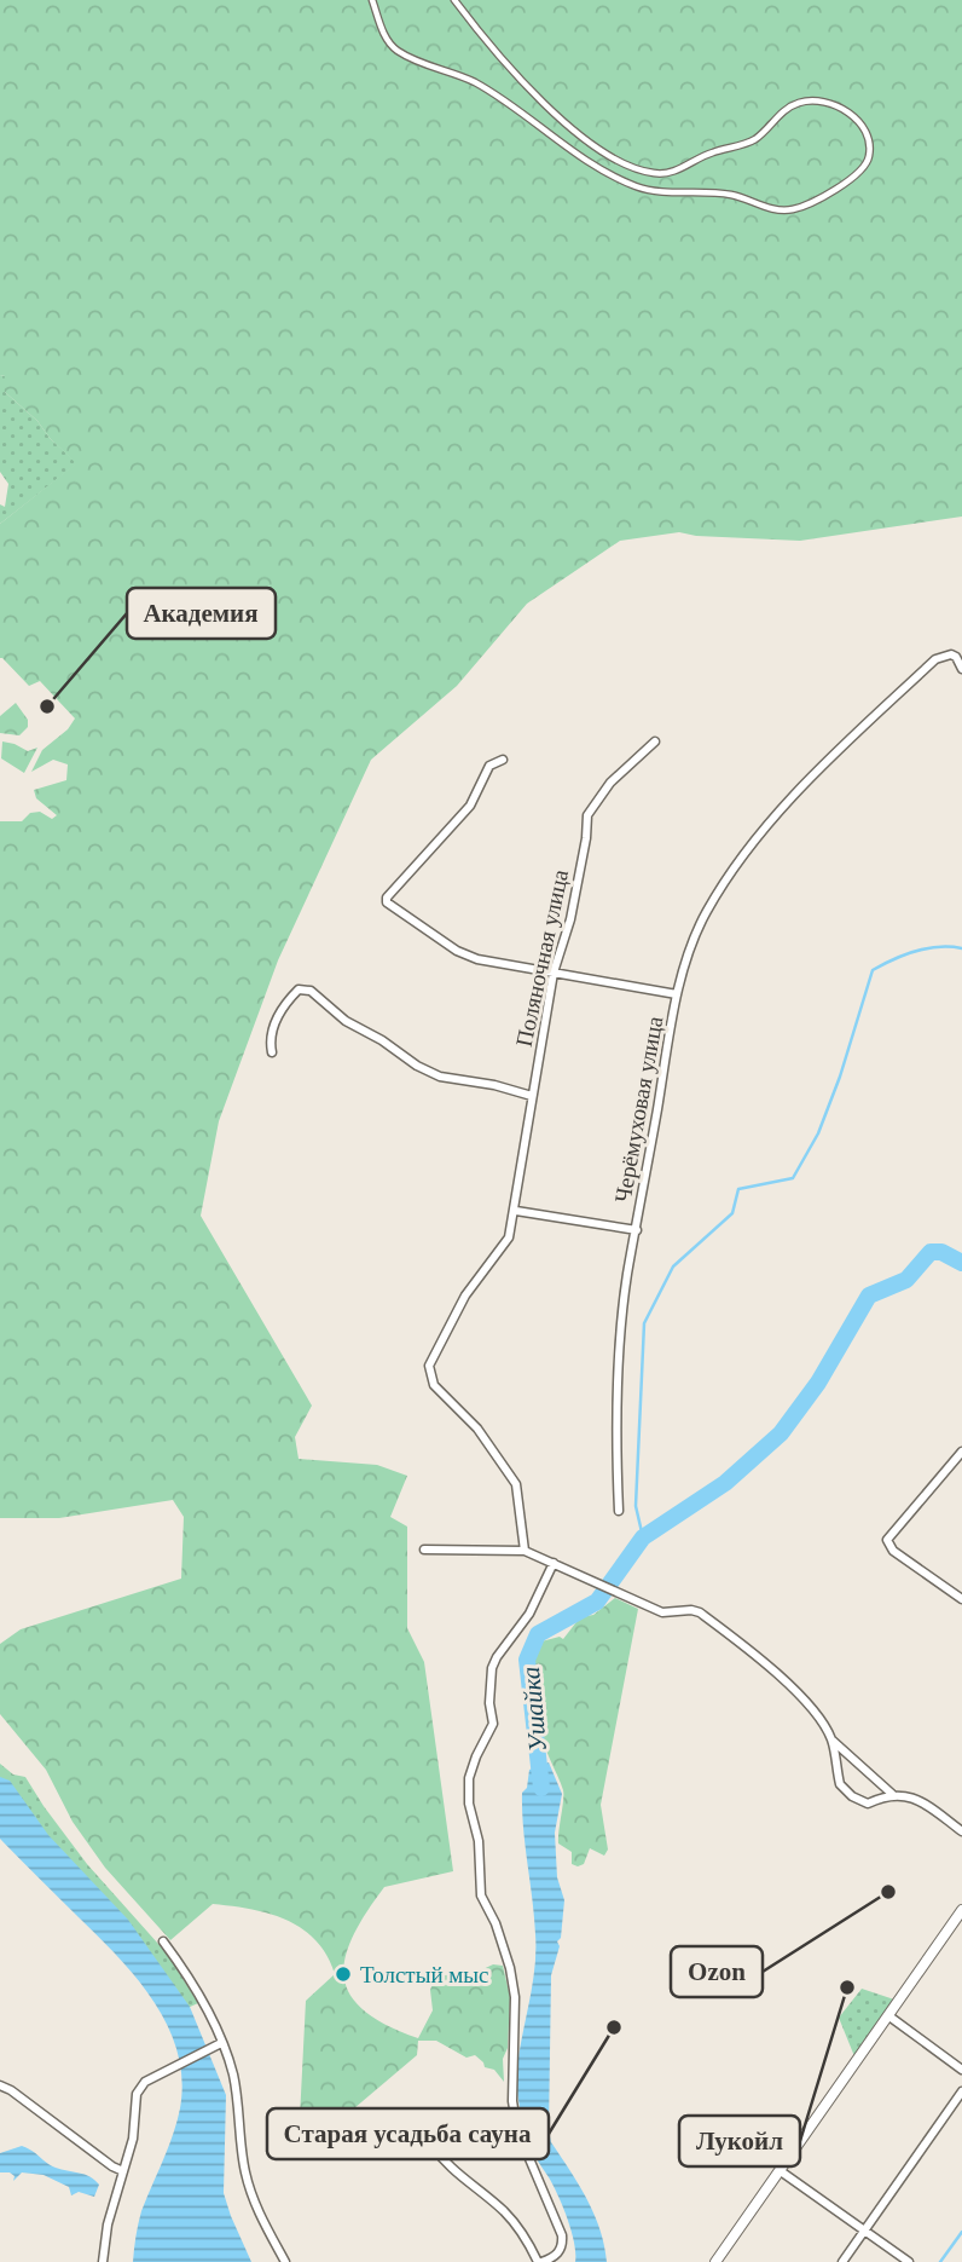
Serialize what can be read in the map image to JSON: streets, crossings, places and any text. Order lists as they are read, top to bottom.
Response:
{
  "streets": {
    "street": ["Поляночная улица", "Черёмуховая улица"]
  },
  "water": ["Ушайка"],
  "places": [
    "Академия",
    "Ozon",
    "Толстый мыс",
    "Лукойл",
    "Старая усадьба сауна"
  ]
}
